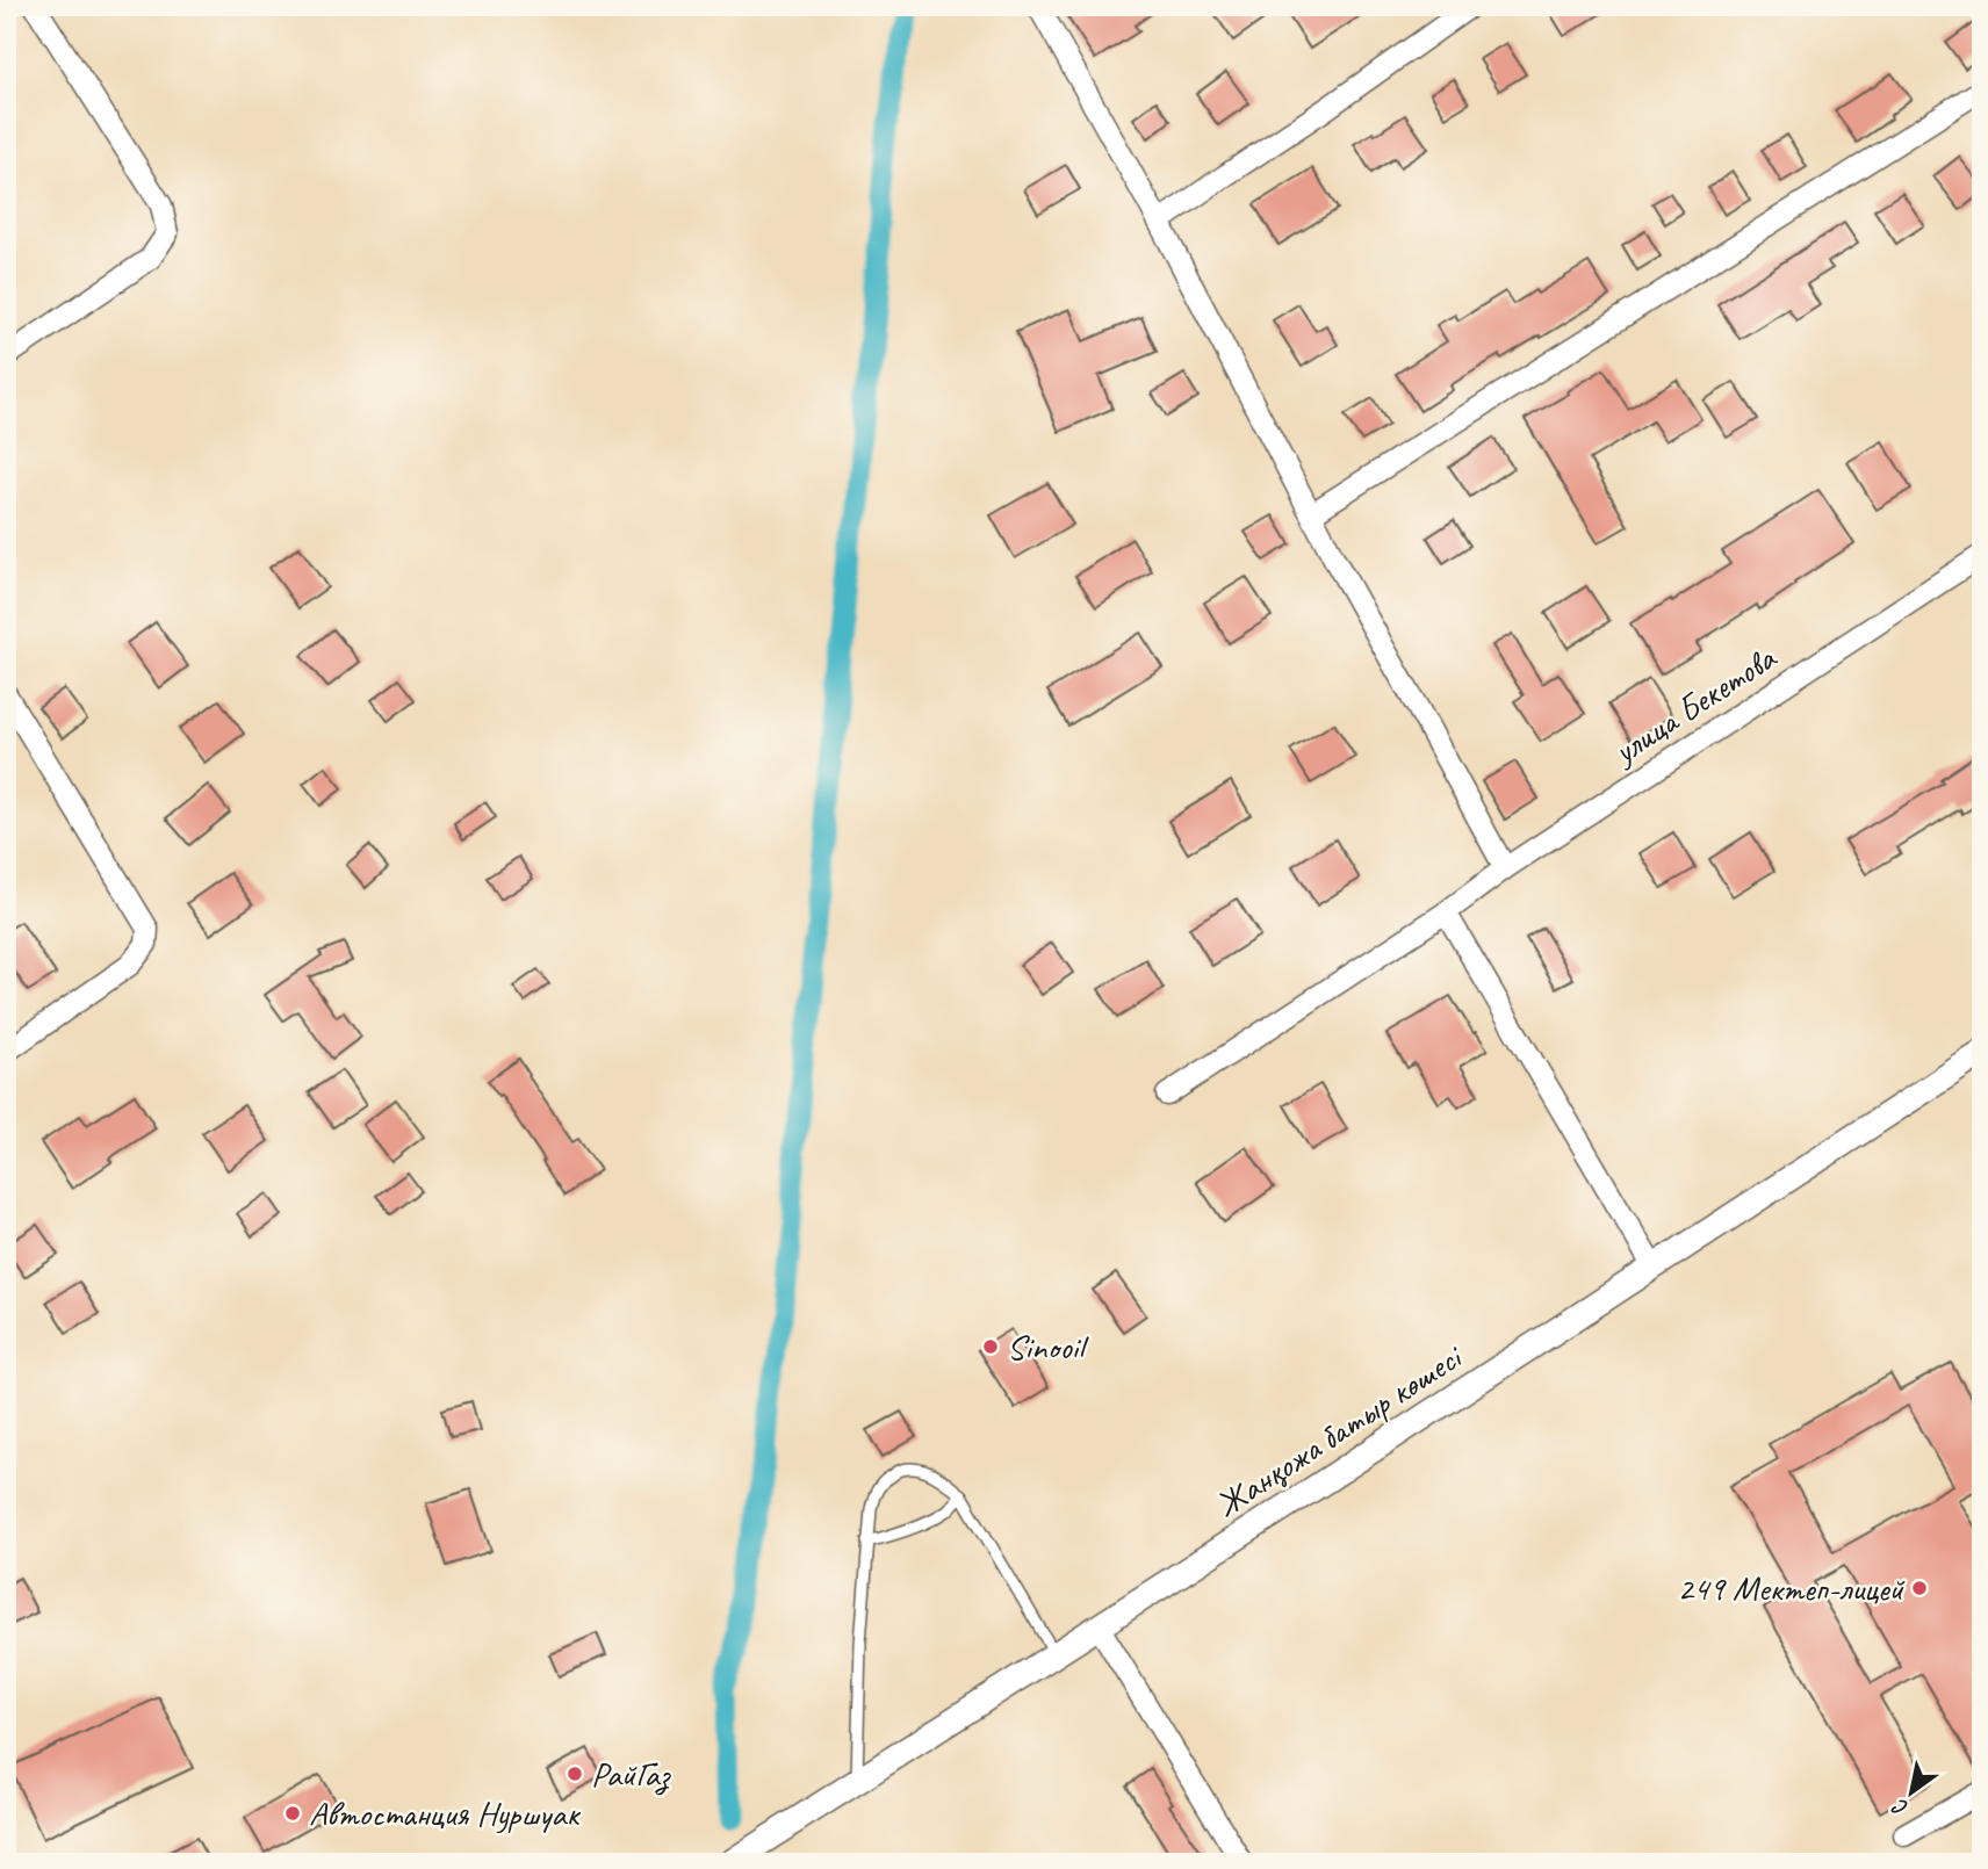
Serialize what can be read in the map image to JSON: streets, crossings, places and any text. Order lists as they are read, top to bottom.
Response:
{
  "streets": {
    "street": ["улица Бекетова", "Жанқожа батыр көшесі"]
  },
  "places": [
    "Sinooil",
    "249 Мектеп-лицей",
    "РайГаз",
    "Автостанция Нуршуак"
  ],
  "north": "bottom left"
}
